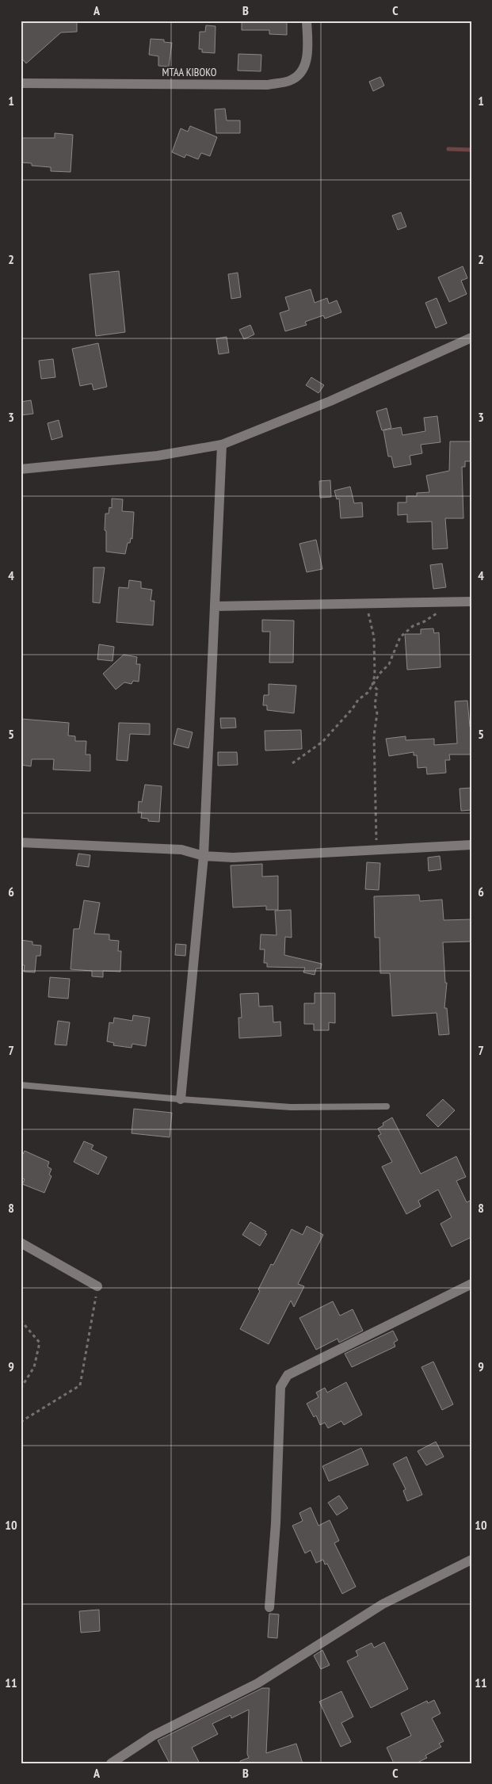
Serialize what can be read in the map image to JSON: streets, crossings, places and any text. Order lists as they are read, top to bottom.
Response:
{
  "streets": {
    "street": ["MTAA KIBOKO"]
  },
  "grid": {
    "columns": ["A", "B", "C"],
    "rows": [
      "1",
      "2",
      "3",
      "4",
      "5",
      "6",
      "7",
      "8",
      "9",
      "10",
      "11"
    ]
  }
}
